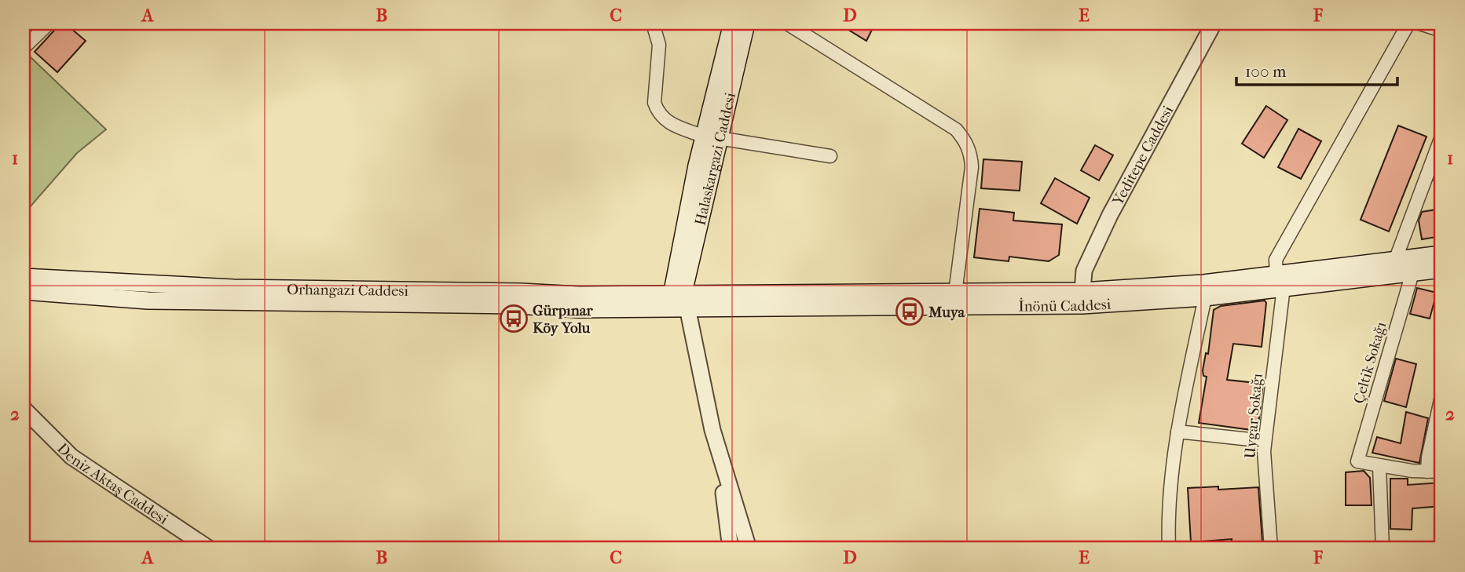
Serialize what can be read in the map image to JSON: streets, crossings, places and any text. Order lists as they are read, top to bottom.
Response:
{
  "streets": {
    "main road": ["Halaskargazi Caddesi", "Orhangazi Caddesi", "İnönü Caddesi"],
    "street": [
      "Yeditepe Caddesi",
      "Çeltik Sokağı",
      "Uygar Sokağı",
      "Deniz Aktaş Caddesi"
    ]
  },
  "crossings": [
    ["Orhangazi Caddesi", "İnönü Caddesi"]
  ],
  "places": {
    "bus stop": ["Muya", "Gürpınar Köy Yolu"]
  },
  "scale_bar": "100 m",
  "grid": {
    "columns": [
      "A",
      "B",
      "C",
      "D",
      "E",
      "F"
    ],
    "rows": ["1", "2"]
  }
}
